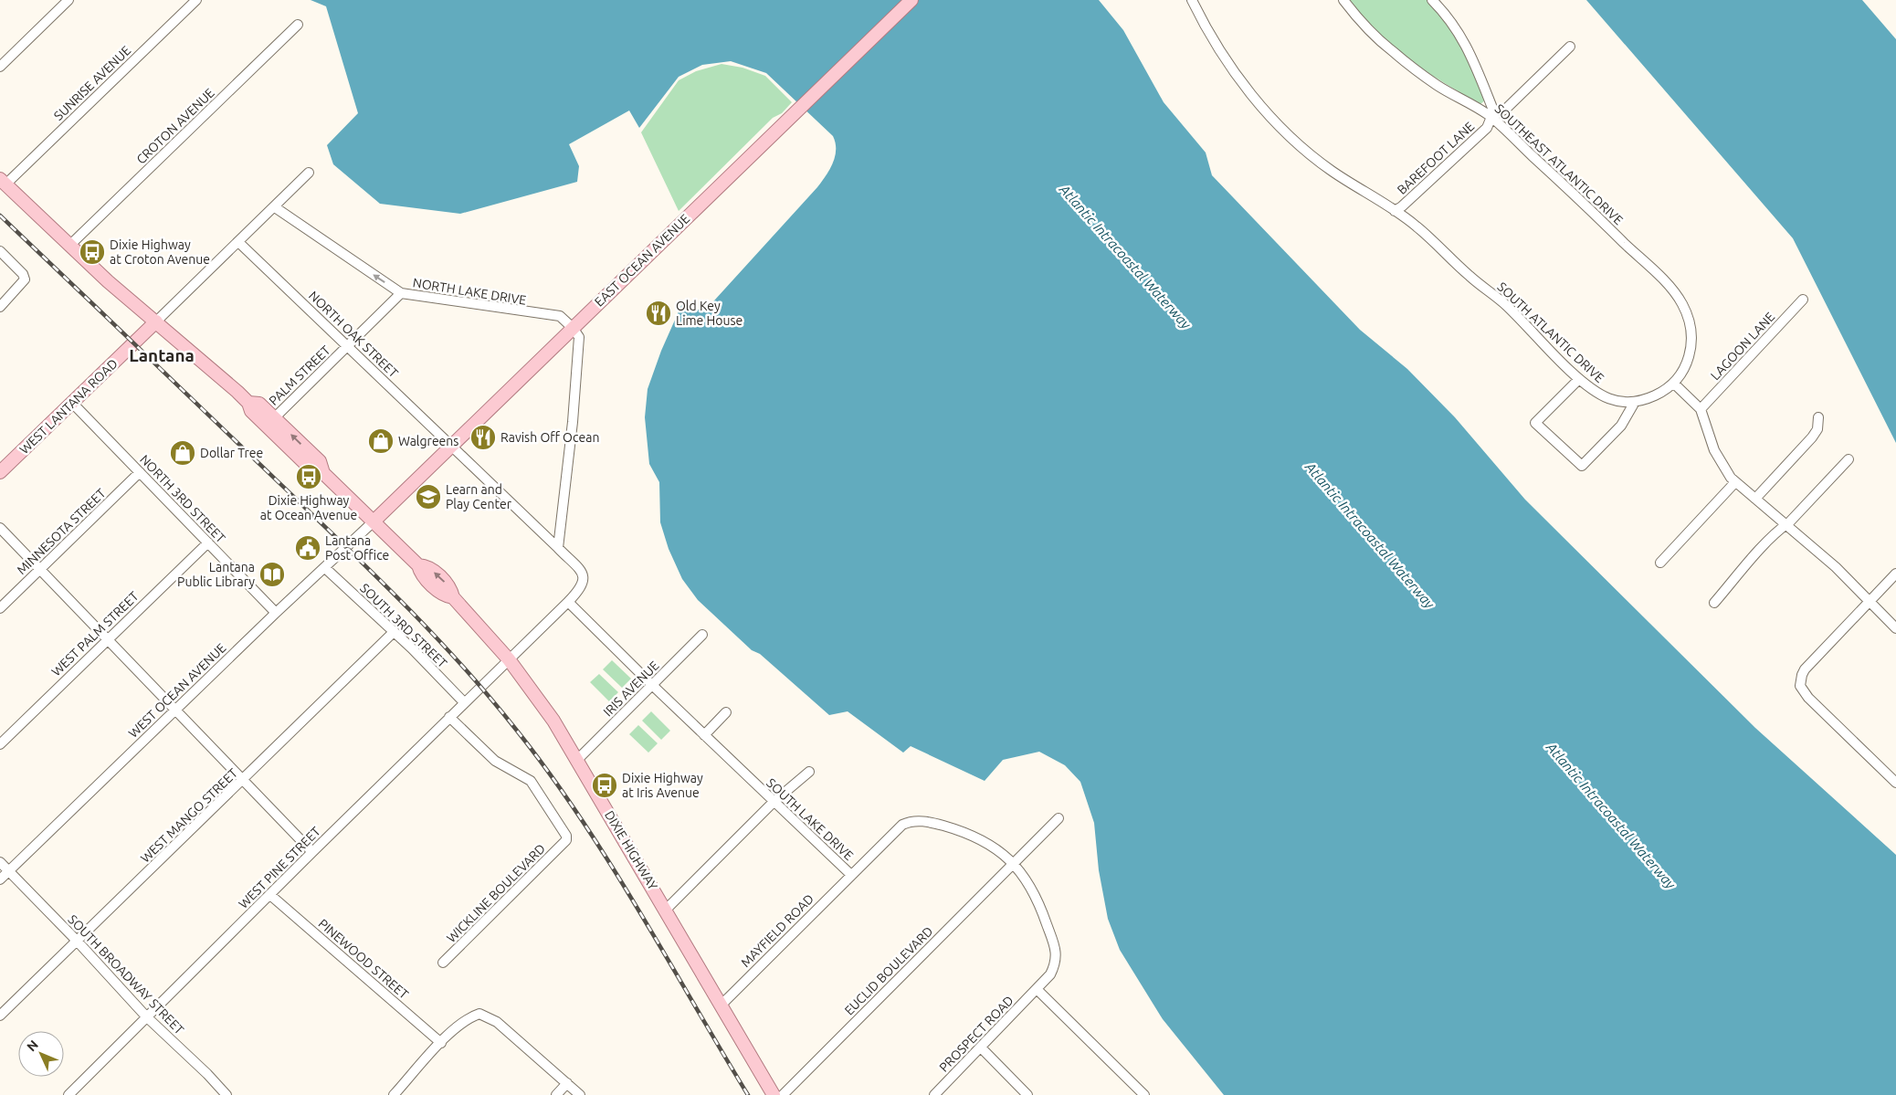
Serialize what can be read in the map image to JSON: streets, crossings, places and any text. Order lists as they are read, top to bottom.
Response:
{
  "streets": {
    "main road": ["EAST OCEAN AVENUE", "WEST LANTANA ROAD", "DIXIE HIGHWAY"],
    "street": [
      "SUNRISE AVENUE",
      "CROTON AVENUE",
      "BAREFOOT LANE",
      "SOUTHEAST ATLANTIC DRIVE",
      "NORTH LAKE DRIVE",
      "SOUTH ATLANTIC DRIVE",
      "NORTH OAK STREET",
      "LAGOON LANE",
      "PALM STREET",
      "NORTH 3RD STREET",
      "MINNESOTA STREET",
      "SOUTH 3RD STREET",
      "WEST PALM STREET",
      "IRIS AVENUE",
      "WEST OCEAN AVENUE",
      "WEST MANGO STREET",
      "SOUTH LAKE DRIVE",
      "WEST PINE STREET",
      "WICKLINE BOULEVARD",
      "MAYFIELD ROAD",
      "PINEWOOD STREET",
      "EUCLID BOULEVARD",
      "SOUTH BROADWAY STREET",
      "PROSPECT ROAD"
    ]
  },
  "crossings": [
    ["SUNRISE AVENUE", "DIXIE HIGHWAY"],
    ["CROTON AVENUE", "DIXIE HIGHWAY"],
    ["BAREFOOT LANE", "SOUTHEAST ATLANTIC DRIVE"],
    ["BAREFOOT LANE", "SOUTH ATLANTIC DRIVE"],
    ["SOUTHEAST ATLANTIC DRIVE", "SOUTH ATLANTIC DRIVE"],
    ["EAST OCEAN AVENUE", "NORTH LAKE DRIVE"],
    ["EAST OCEAN AVENUE", "NORTH OAK STREET"],
    ["EAST OCEAN AVENUE", "WEST OCEAN AVENUE"],
    ["EAST OCEAN AVENUE", "DIXIE HIGHWAY"],
    ["NORTH LAKE DRIVE", "PALM STREET"],
    ["NORTH OAK STREET", "PALM STREET"],
    ["NORTH OAK STREET", "SOUTH LAKE DRIVE"],
    ["NORTH OAK STREET", "WEST PINE STREET"],
    ["PALM STREET", "DIXIE HIGHWAY"],
    ["WEST LANTANA ROAD", "NORTH 3RD STREET"],
    ["WEST LANTANA ROAD", "DIXIE HIGHWAY"],
    ["NORTH 3RD STREET", "MINNESOTA STREET"],
    ["NORTH 3RD STREET", "WEST PALM STREET"],
    ["NORTH 3RD STREET", "WEST OCEAN AVENUE"],
    ["SOUTH 3RD STREET", "WEST OCEAN AVENUE"],
    ["SOUTH 3RD STREET", "WEST MANGO STREET"],
    ["SOUTH 3RD STREET", "WEST PINE STREET"],
    ["IRIS AVENUE", "SOUTH LAKE DRIVE"],
    ["IRIS AVENUE", "DIXIE HIGHWAY"],
    ["WEST OCEAN AVENUE", "DIXIE HIGHWAY"],
    ["WEST OCEAN AVENUE", "SOUTH BROADWAY STREET"],
    ["WEST MANGO STREET", "SOUTH BROADWAY STREET"],
    ["SOUTH LAKE DRIVE", "WEST PINE STREET"],
    ["SOUTH LAKE DRIVE", "MAYFIELD ROAD"],
    ["SOUTH LAKE DRIVE", "EUCLID BOULEVARD"],
    ["SOUTH LAKE DRIVE", "PROSPECT ROAD"],
    ["DIXIE HIGHWAY", "WEST PINE STREET"],
    ["DIXIE HIGHWAY", "MAYFIELD ROAD"],
    ["WEST PINE STREET", "WICKLINE BOULEVARD"],
    ["WEST PINE STREET", "PINEWOOD STREET"],
    ["WEST PINE STREET", "SOUTH BROADWAY STREET"]
  ],
  "one_way": ["NORTH LAKE DRIVE"],
  "districts": ["Lantana"],
  "water": ["Atlantic Intracoastal Waterway"],
  "places": {
    "bus stop": ["Dixie Highway at Croton Avenue", "Dixie Highway at Ocean Avenue", "Dixie Highway at Iris Avenue"],
    "restaurant": ["Old Key Lime House", "Ravish Off Ocean"],
    "shop": ["Walgreens", "Dollar Tree"],
    "school or university": ["Learn and Play Center"],
    "public building": ["Lantana Post Office"],
    "library": ["Lantana Public Library"]
  },
  "north": "top left"
}
